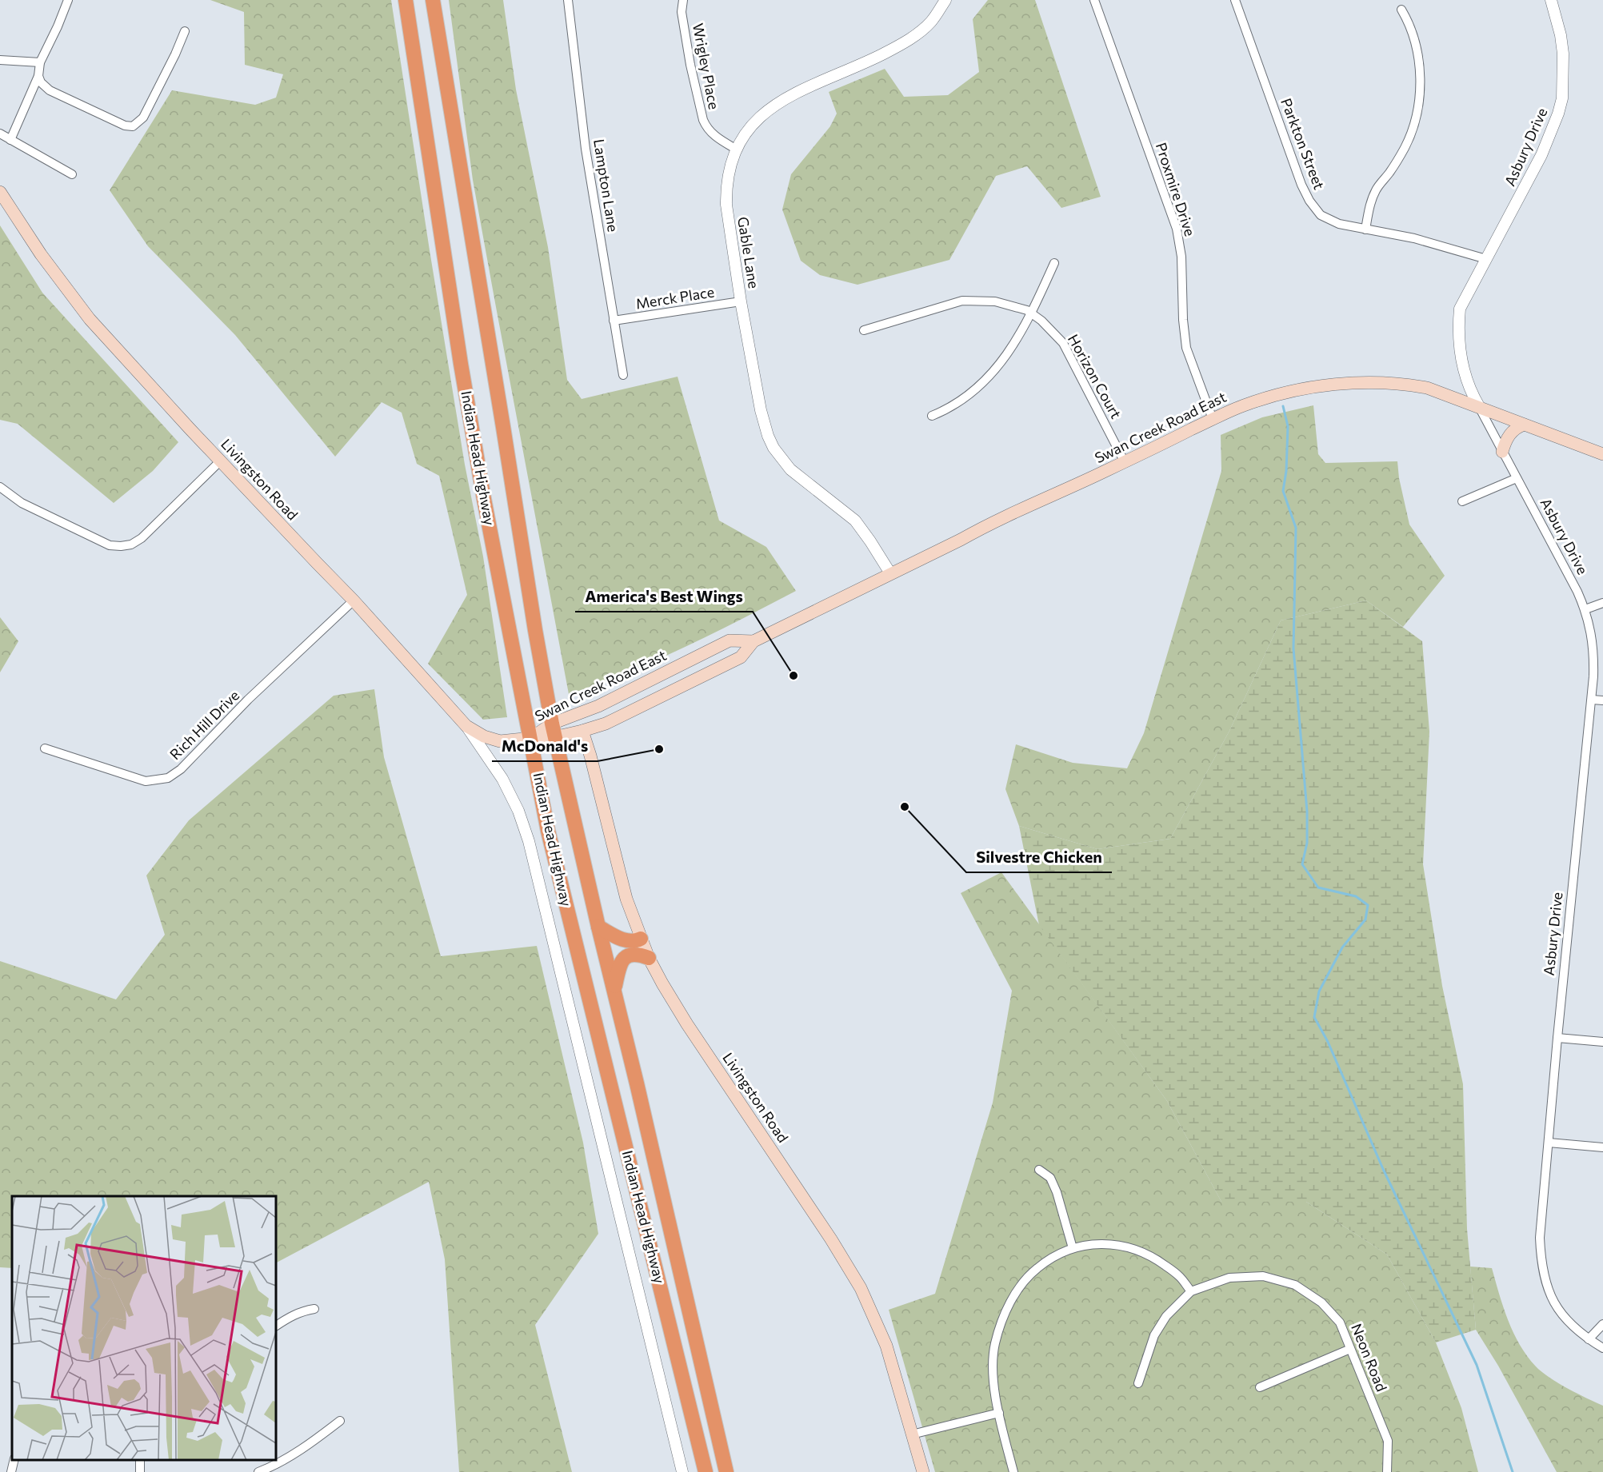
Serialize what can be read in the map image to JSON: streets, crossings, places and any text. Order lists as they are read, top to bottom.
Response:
{
  "streets": {
    "highway": ["Indian Head Highway"],
    "main road": ["Swan Creek Road East", "Livingston Road"],
    "street": [
      "Wrigley Place",
      "Parkton Street",
      "Asbury Drive",
      "Lampton Lane",
      "Proxmire Drive",
      "Gable Lane",
      "Merck Place",
      "Horizon Court",
      "Rich Hill Drive",
      "Neon Road"
    ]
  },
  "crossings": [
    ["Wrigley Place", "Gable Lane"],
    ["Parkton Street", "Asbury Drive"],
    ["Asbury Drive", "Swan Creek Road East"],
    ["Lampton Lane", "Merck Place"],
    ["Proxmire Drive", "Swan Creek Road East"],
    ["Gable Lane", "Merck Place"],
    ["Gable Lane", "Swan Creek Road East"],
    ["Horizon Court", "Swan Creek Road East"],
    ["Swan Creek Road East", "Indian Head Highway"],
    ["Swan Creek Road East", "Livingston Road"],
    ["Indian Head Highway", "Livingston Road"],
    ["Livingston Road", "Rich Hill Drive"]
  ],
  "places": ["America's Best Wings", "McDonald's", "Silvestre Chicken"]
}
